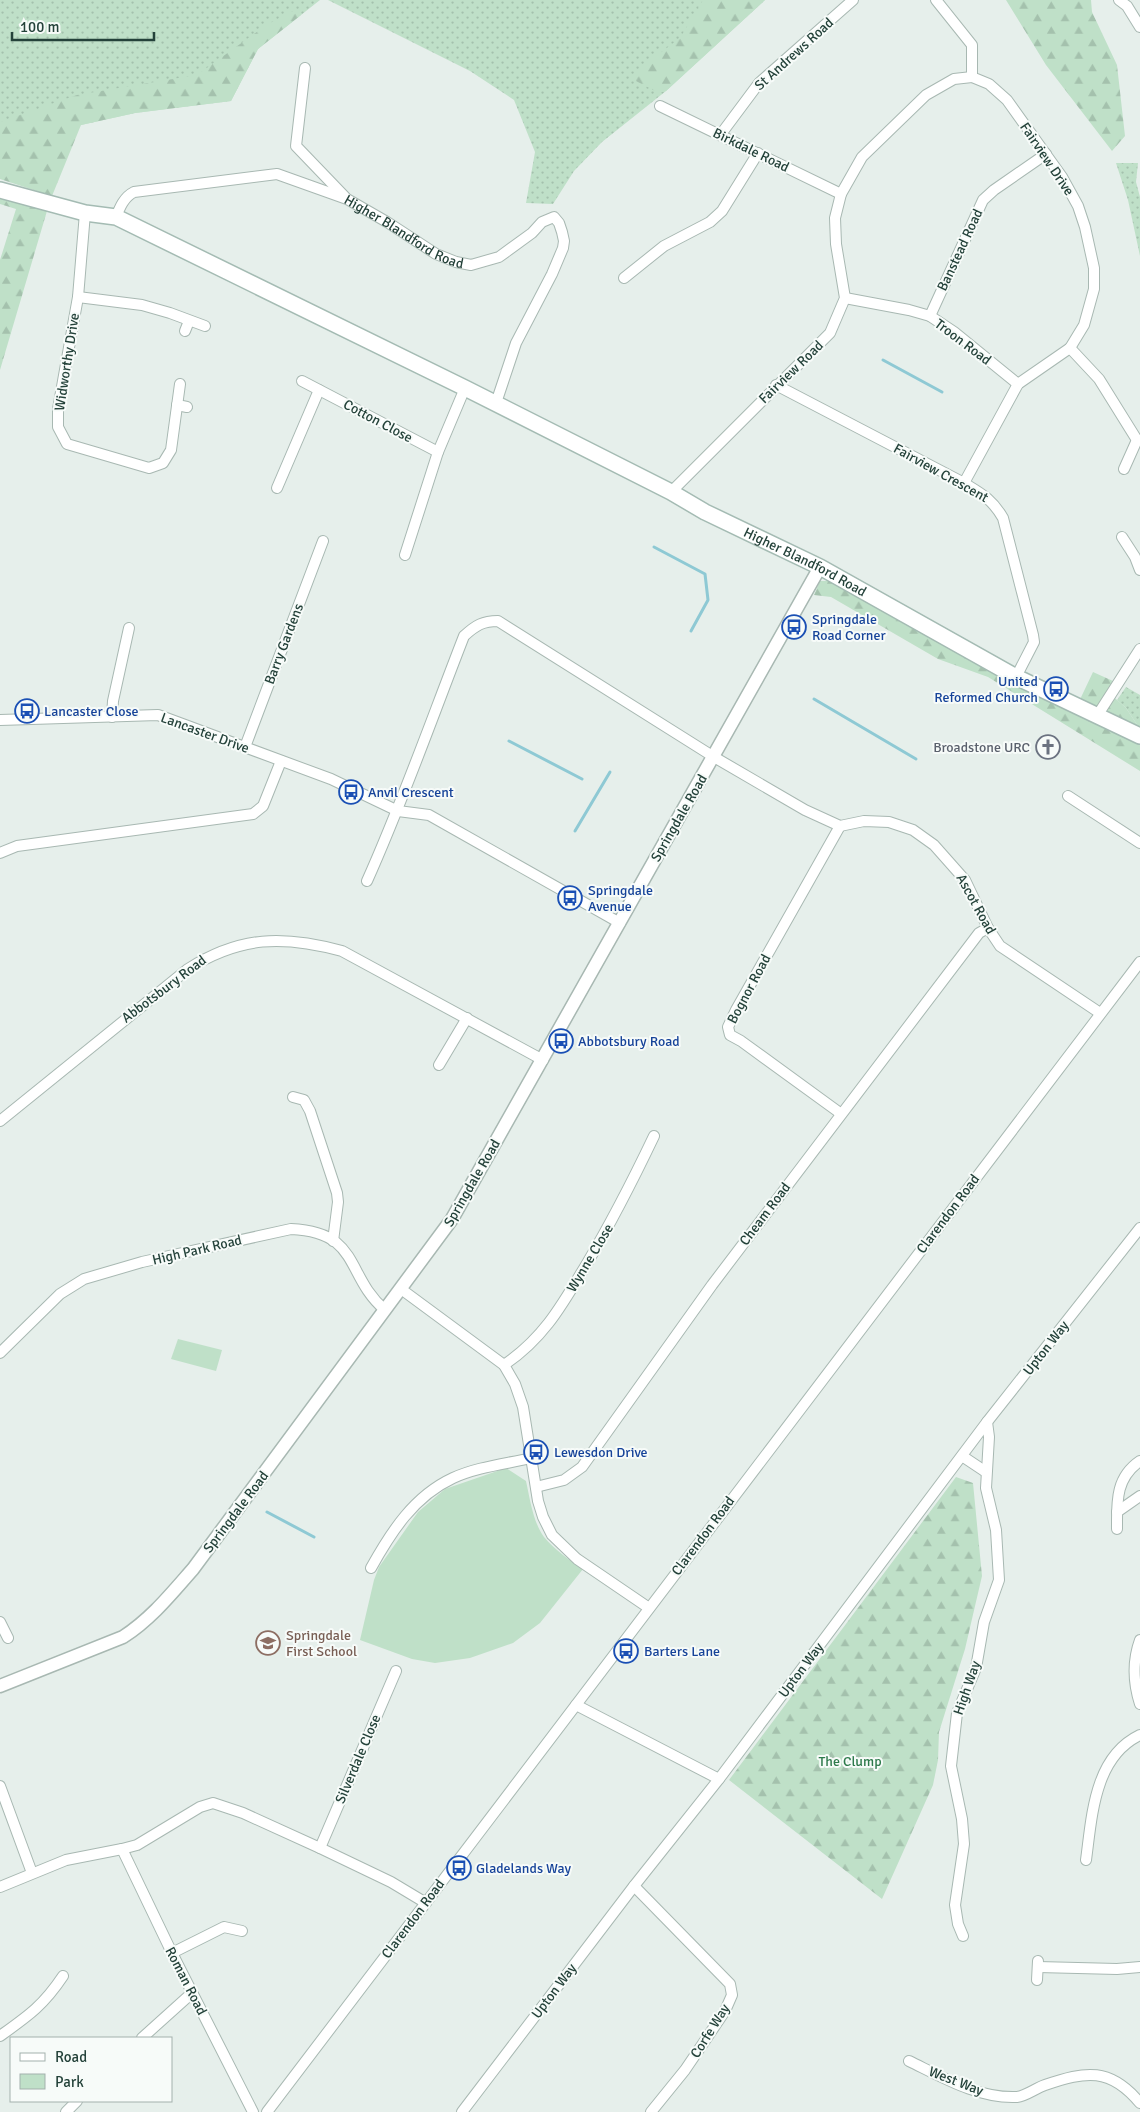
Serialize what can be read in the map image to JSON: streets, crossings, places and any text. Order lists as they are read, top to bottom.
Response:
{
  "streets": {
    "main road": ["Higher Blandford Road"],
    "street": [
      "St Andrews Road",
      "Birkdale Road",
      "Fairview Drive",
      "Banstead Road",
      "Troon Road",
      "Widworthy Drive",
      "Fairview Road",
      "Cotton Close",
      "Fairview Crescent",
      "Barry Gardens",
      "Lancaster Drive",
      "Springdale Road",
      "Ascot Road",
      "Abbotsbury Road",
      "Bognor Road",
      "Cheam Road",
      "Clarendon Road",
      "High Park Road",
      "Wynne Close",
      "Upton Way",
      "High Way",
      "Silverdale Close",
      "Roman Road",
      "Corfe Way",
      "West Way"
    ]
  },
  "crossings": [
    ["St Andrews Road", "Birkdale Road"],
    ["Fairview Drive", "Banstead Road"],
    ["Fairview Drive", "Troon Road"],
    ["Fairview Drive", "Fairview Crescent"],
    ["Higher Blandford Road", "Widworthy Drive"],
    ["Higher Blandford Road", "Fairview Road"],
    ["Higher Blandford Road", "Fairview Crescent"],
    ["Higher Blandford Road", "Springdale Road"],
    ["Banstead Road", "Troon Road"],
    ["Troon Road", "Fairview Road"],
    ["Fairview Road", "Fairview Crescent"],
    ["Barry Gardens", "Lancaster Drive"],
    ["Springdale Road", "Abbotsbury Road"],
    ["Springdale Road", "High Park Road"],
    ["Ascot Road", "Bognor Road"],
    ["Ascot Road", "Cheam Road"],
    ["Ascot Road", "Clarendon Road"],
    ["Bognor Road", "Cheam Road"],
    ["Upton Way", "High Way"],
    ["Upton Way", "Corfe Way"]
  ],
  "parks": ["The Clump"],
  "places": {
    "bus stop": [
      "Springdale Road Corner",
      "United Reformed Church",
      "Lancaster Close",
      "Anvil Crescent",
      "Springdale Avenue",
      "Abbotsbury Road",
      "Lewesdon Drive",
      "Barters Lane",
      "Gladelands Way"
    ],
    "church": ["Broadstone URC"],
    "school or university": ["Springdale First School"]
  },
  "legend": ["Road", "Park"],
  "scale_bar": "100 m"
}
